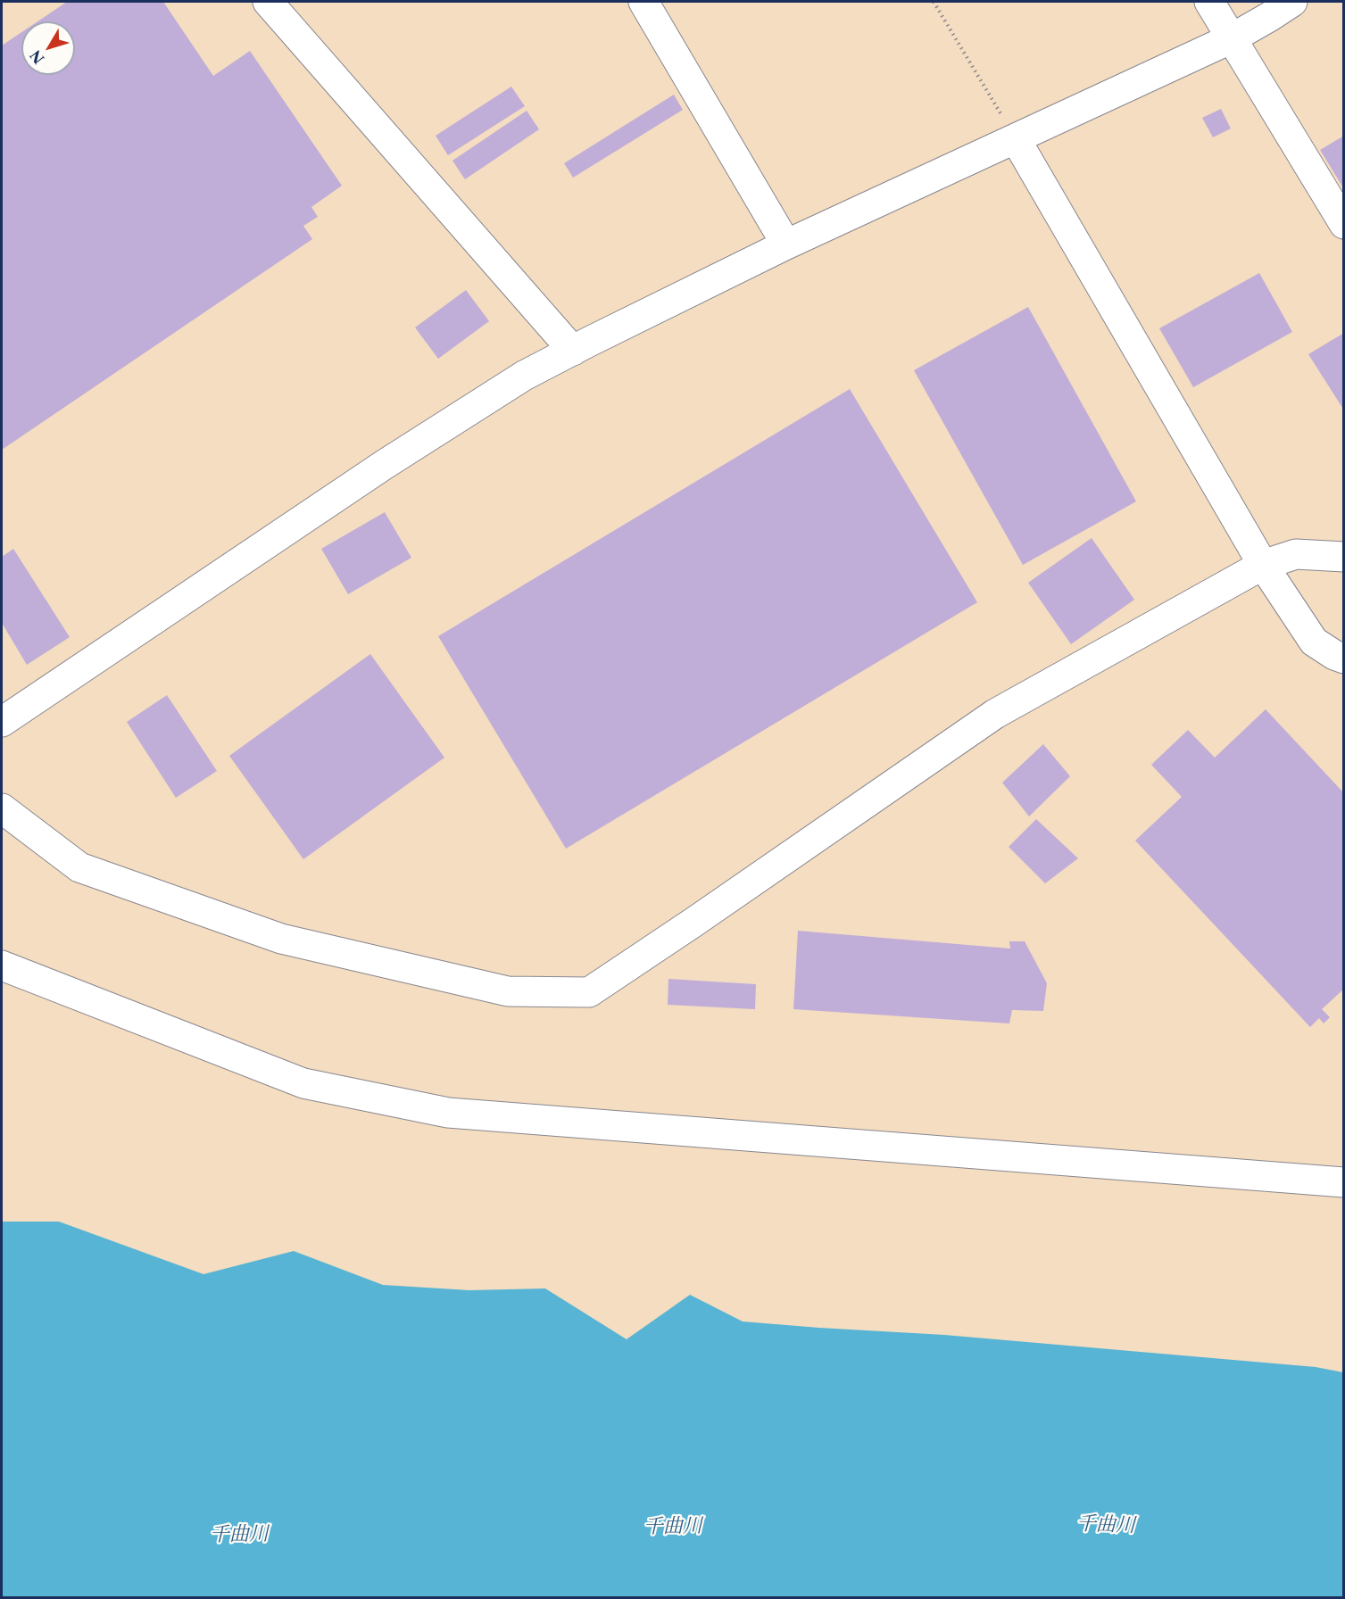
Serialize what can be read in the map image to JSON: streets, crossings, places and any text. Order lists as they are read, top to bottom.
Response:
{
  "water": ["千曲川"],
  "north": "bottom left"
}
